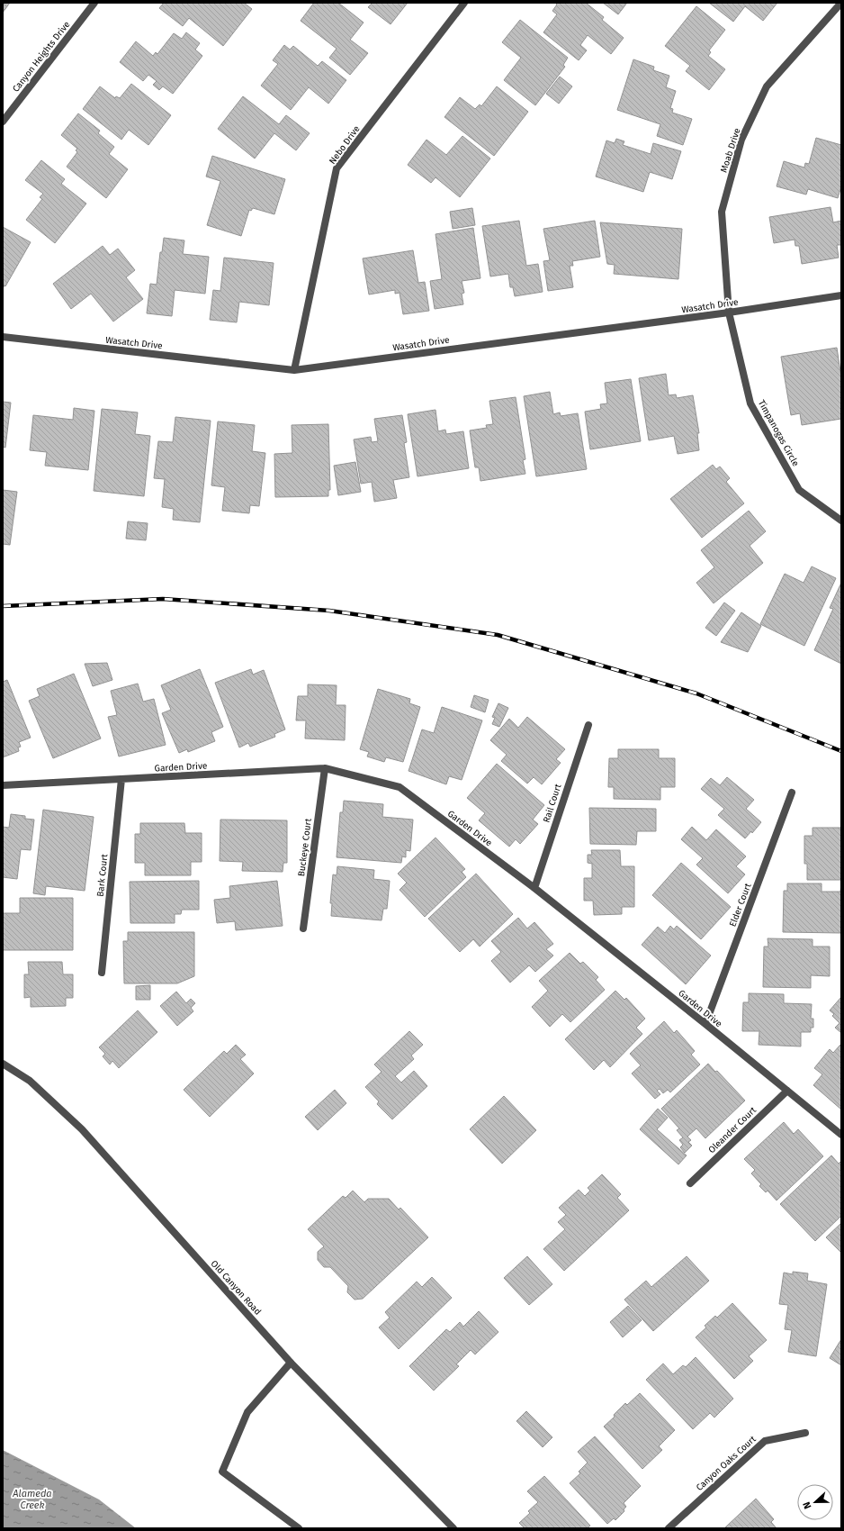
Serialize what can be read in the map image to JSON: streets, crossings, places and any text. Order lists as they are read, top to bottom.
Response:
{
  "streets": {
    "street": [
      "Canyon Heights Drive",
      "Nebo Drive",
      "Moab Drive",
      "Wasatch Drive",
      "Timpanogas Circle",
      "Garden Drive",
      "Rail Court",
      "Buckeye Court",
      "Bark Court",
      "Elder Court",
      "Oleander Court",
      "Old Canyon Road",
      "Canyon Oaks Court"
    ]
  },
  "crossings": [
    ["Nebo Drive", "Wasatch Drive"],
    ["Moab Drive", "Wasatch Drive"],
    ["Moab Drive", "Timpanogas Circle"],
    ["Wasatch Drive", "Timpanogas Circle"],
    ["Garden Drive", "Rail Court"],
    ["Garden Drive", "Buckeye Court"],
    ["Garden Drive", "Bark Court"],
    ["Garden Drive", "Elder Court"],
    ["Garden Drive", "Oleander Court"]
  ],
  "water": ["Alameda Creek"],
  "north": "left"
}
